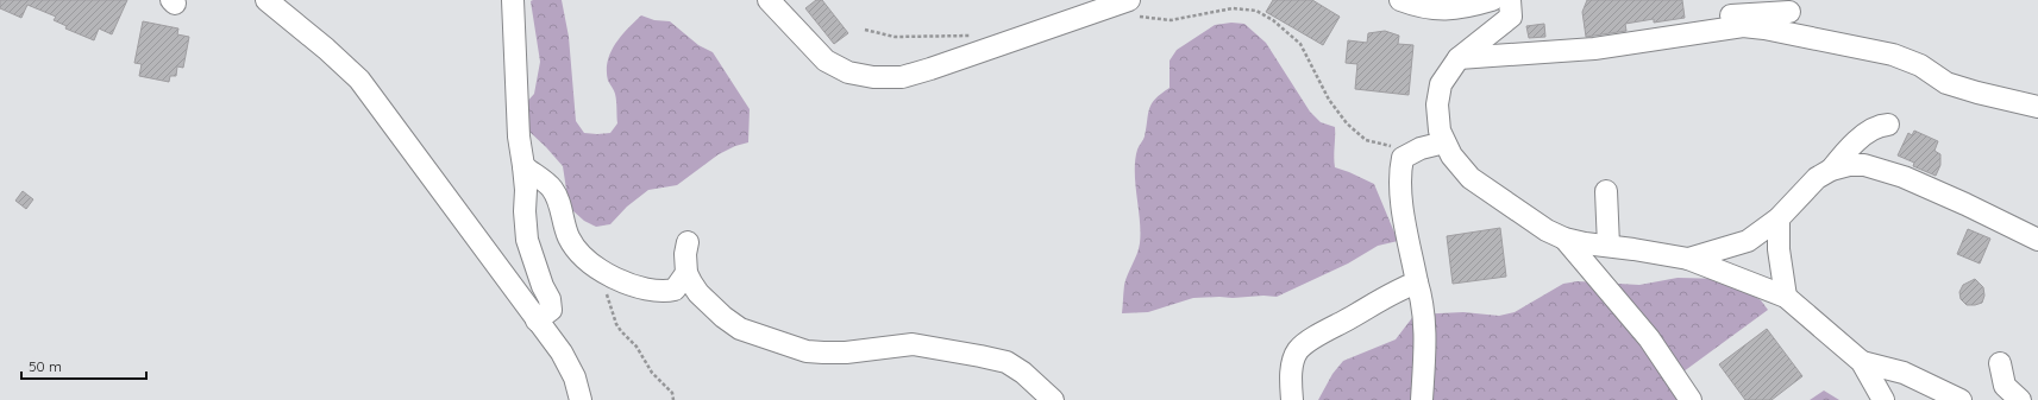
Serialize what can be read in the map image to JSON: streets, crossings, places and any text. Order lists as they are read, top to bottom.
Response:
{
  "scale_bar": "50 m"
}
